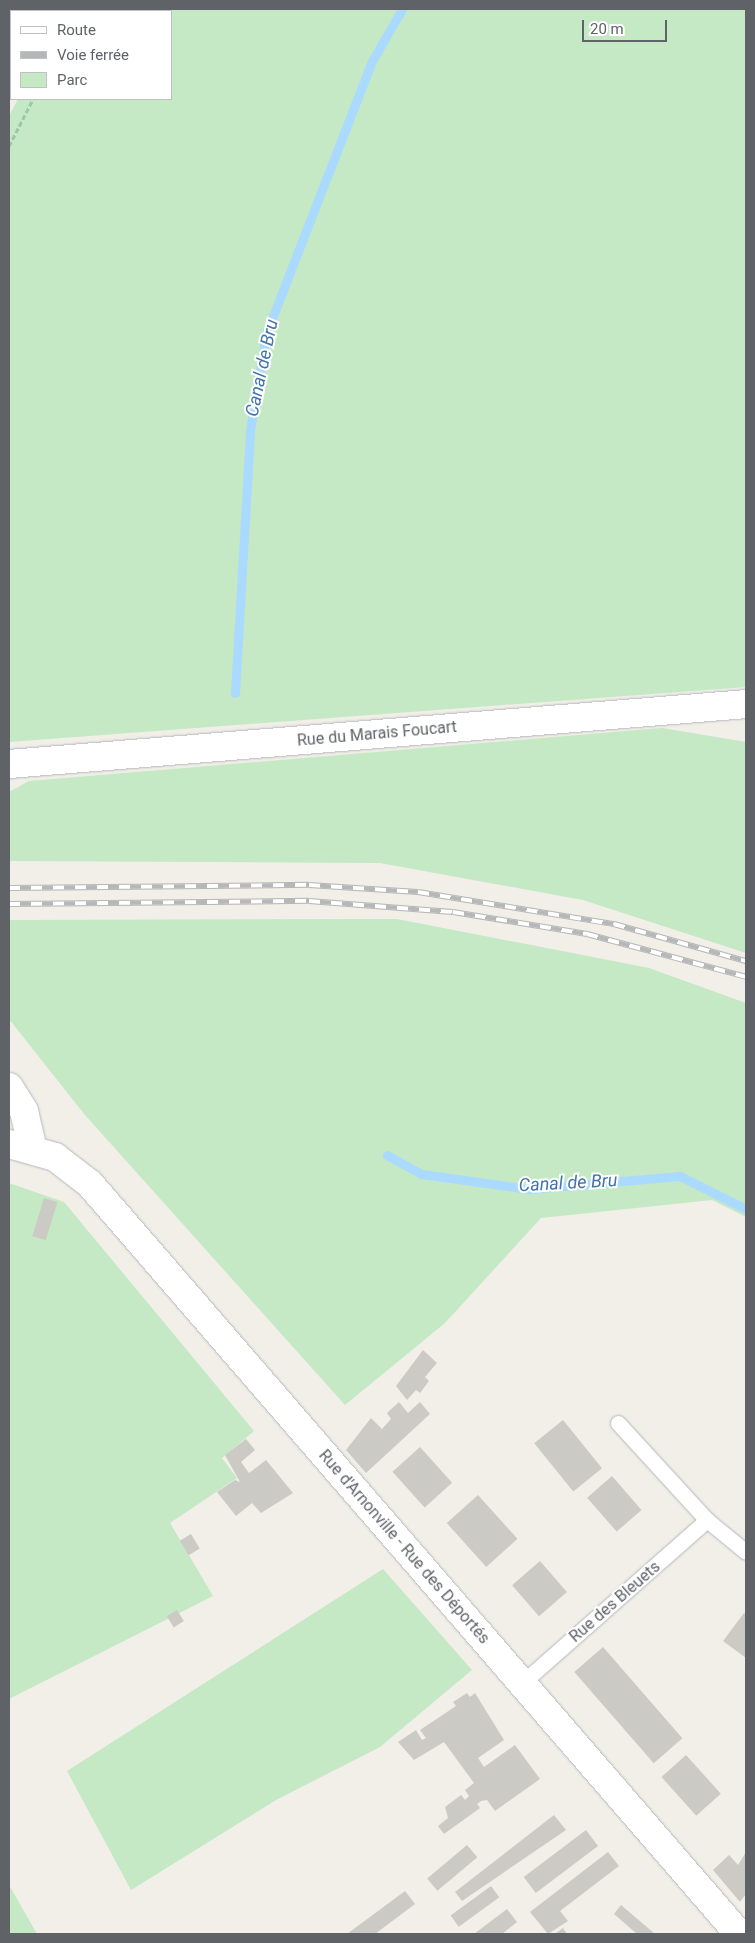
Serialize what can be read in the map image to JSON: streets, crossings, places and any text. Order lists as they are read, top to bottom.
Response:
{
  "streets": {
    "street": ["Rue du Marais Foucart", "Rue d'Arnonville - Rue des Déportés"],
    "lane": ["Rue des Bleuets"]
  },
  "crossings": [
    ["Rue d'Arnonville - Rue des Déportés", "Rue des Bleuets"]
  ],
  "water": ["Canal de Bru"],
  "legend": ["Route", "Voie ferrée", "Parc"],
  "scale_bar": "20 m"
}
